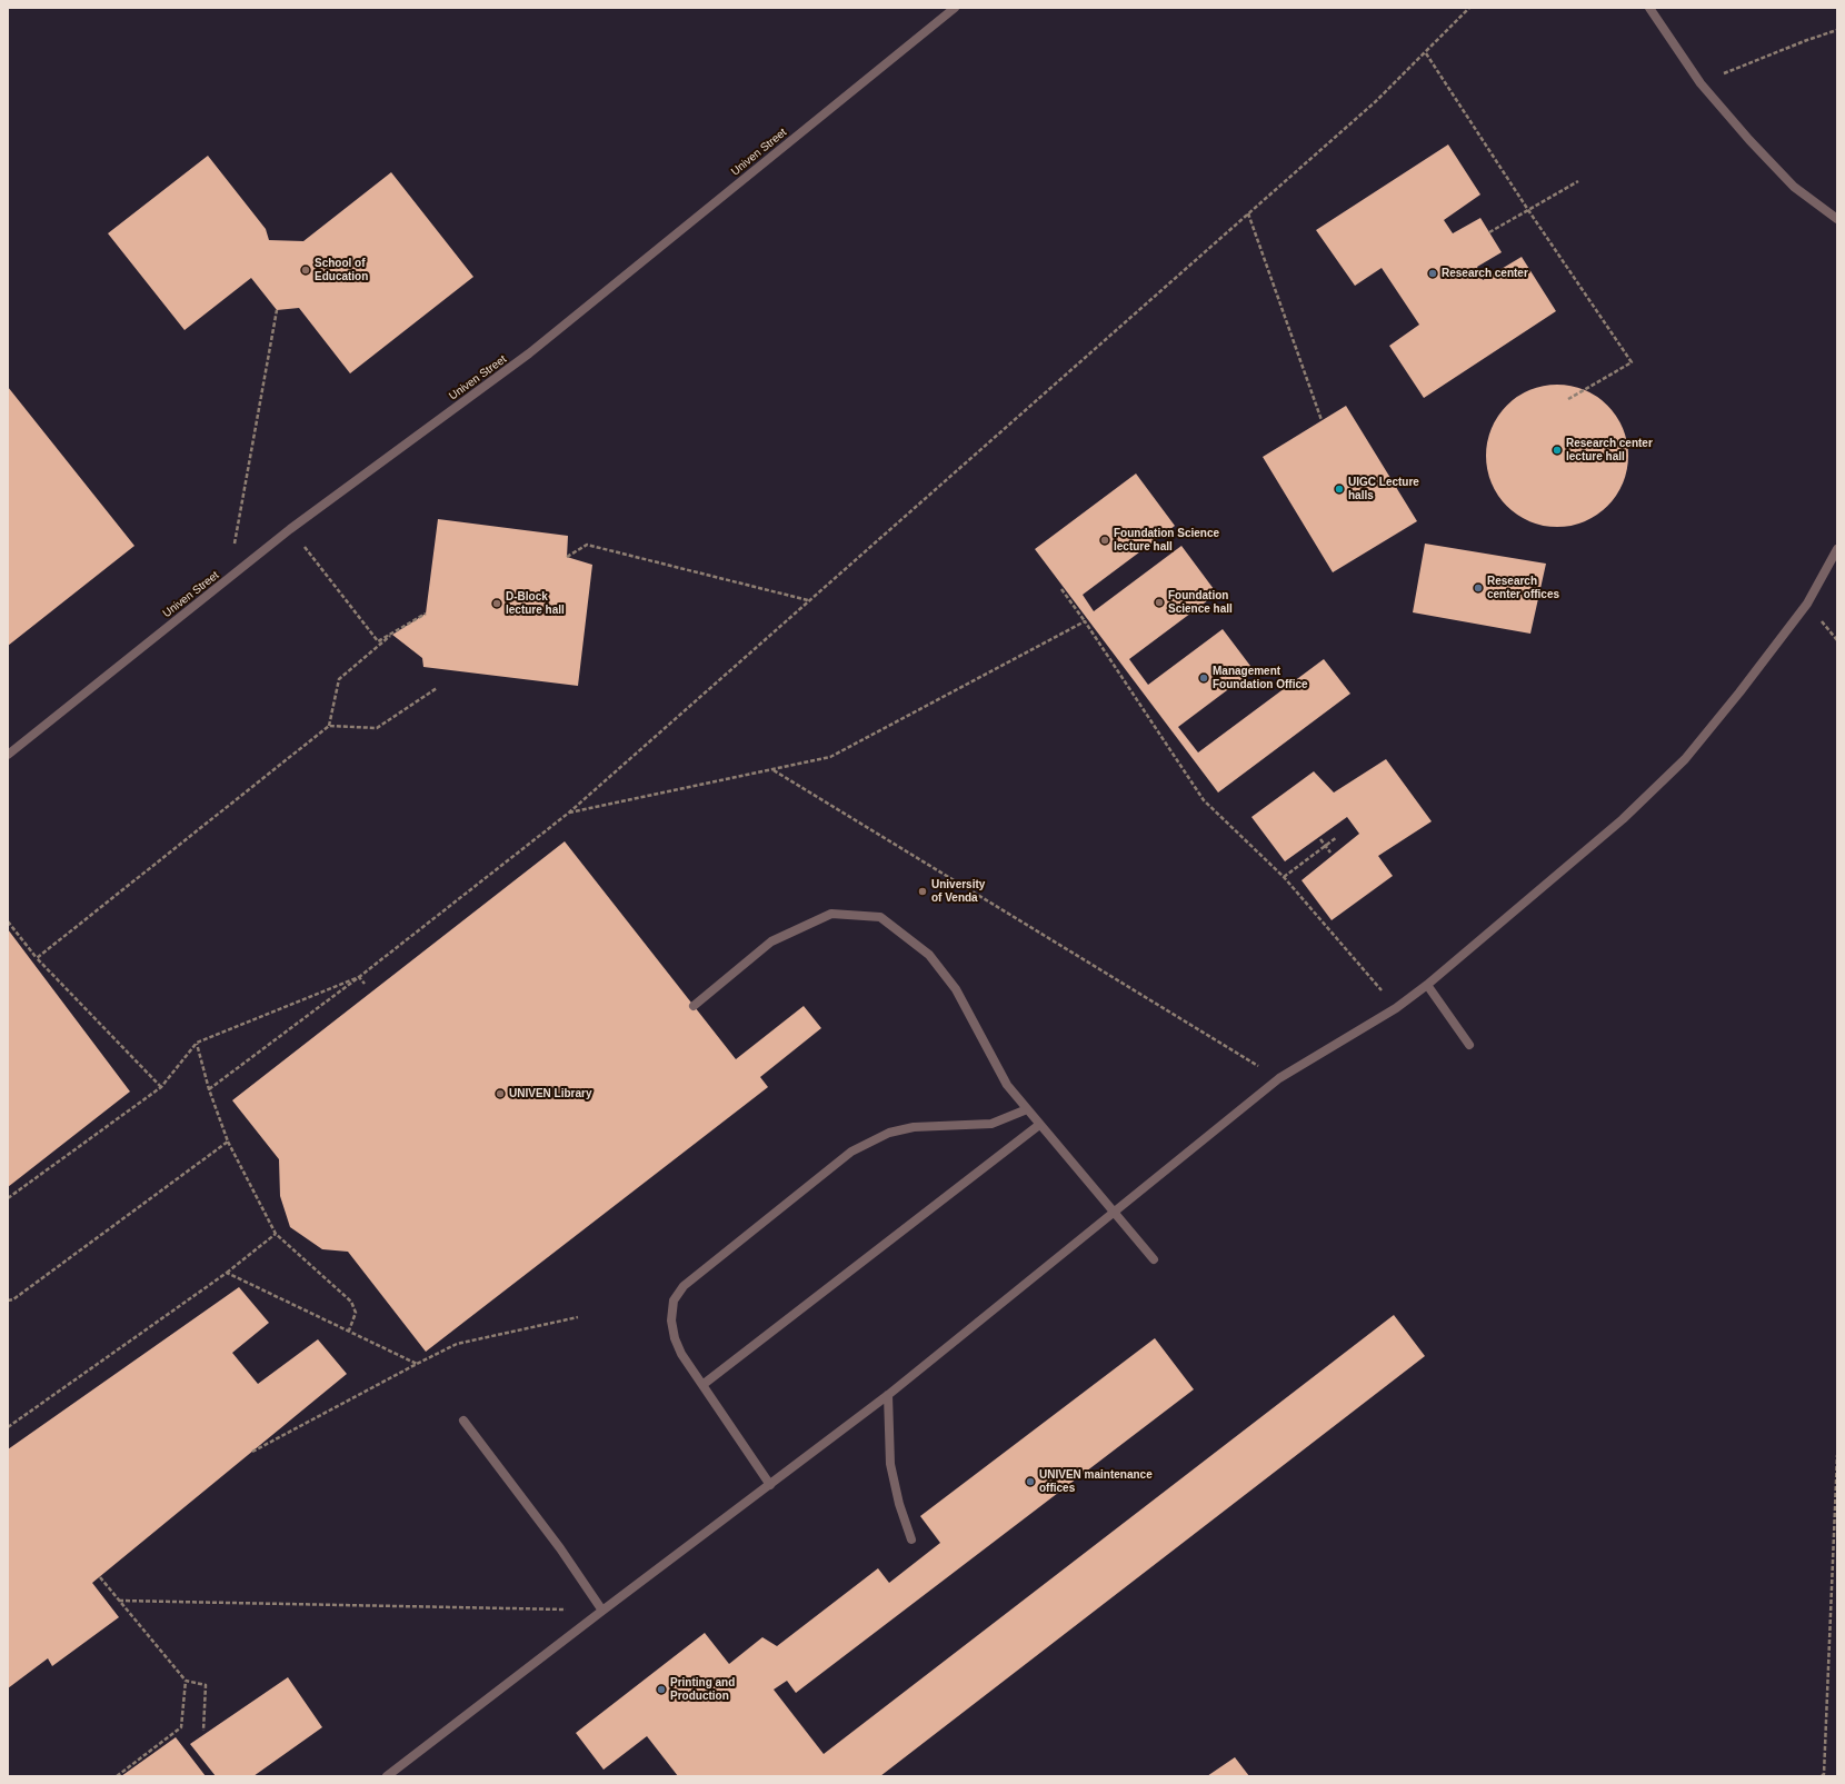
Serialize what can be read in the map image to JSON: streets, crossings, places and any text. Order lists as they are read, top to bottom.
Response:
{
  "streets": {
    "lane": ["Univen Street"]
  },
  "places": [
    "School of Education",
    "Research center",
    "Research center lecture hall",
    "UIGC Lecture halls",
    "Foundation Science lecture hall",
    "Research center offices",
    "Foundation Science hall",
    "D-Block lecture hall",
    "Management Foundation Office",
    "University of Venda",
    "UNIVEN Library",
    "UNIVEN maintenance offices",
    "Printing and Production"
  ]
}
